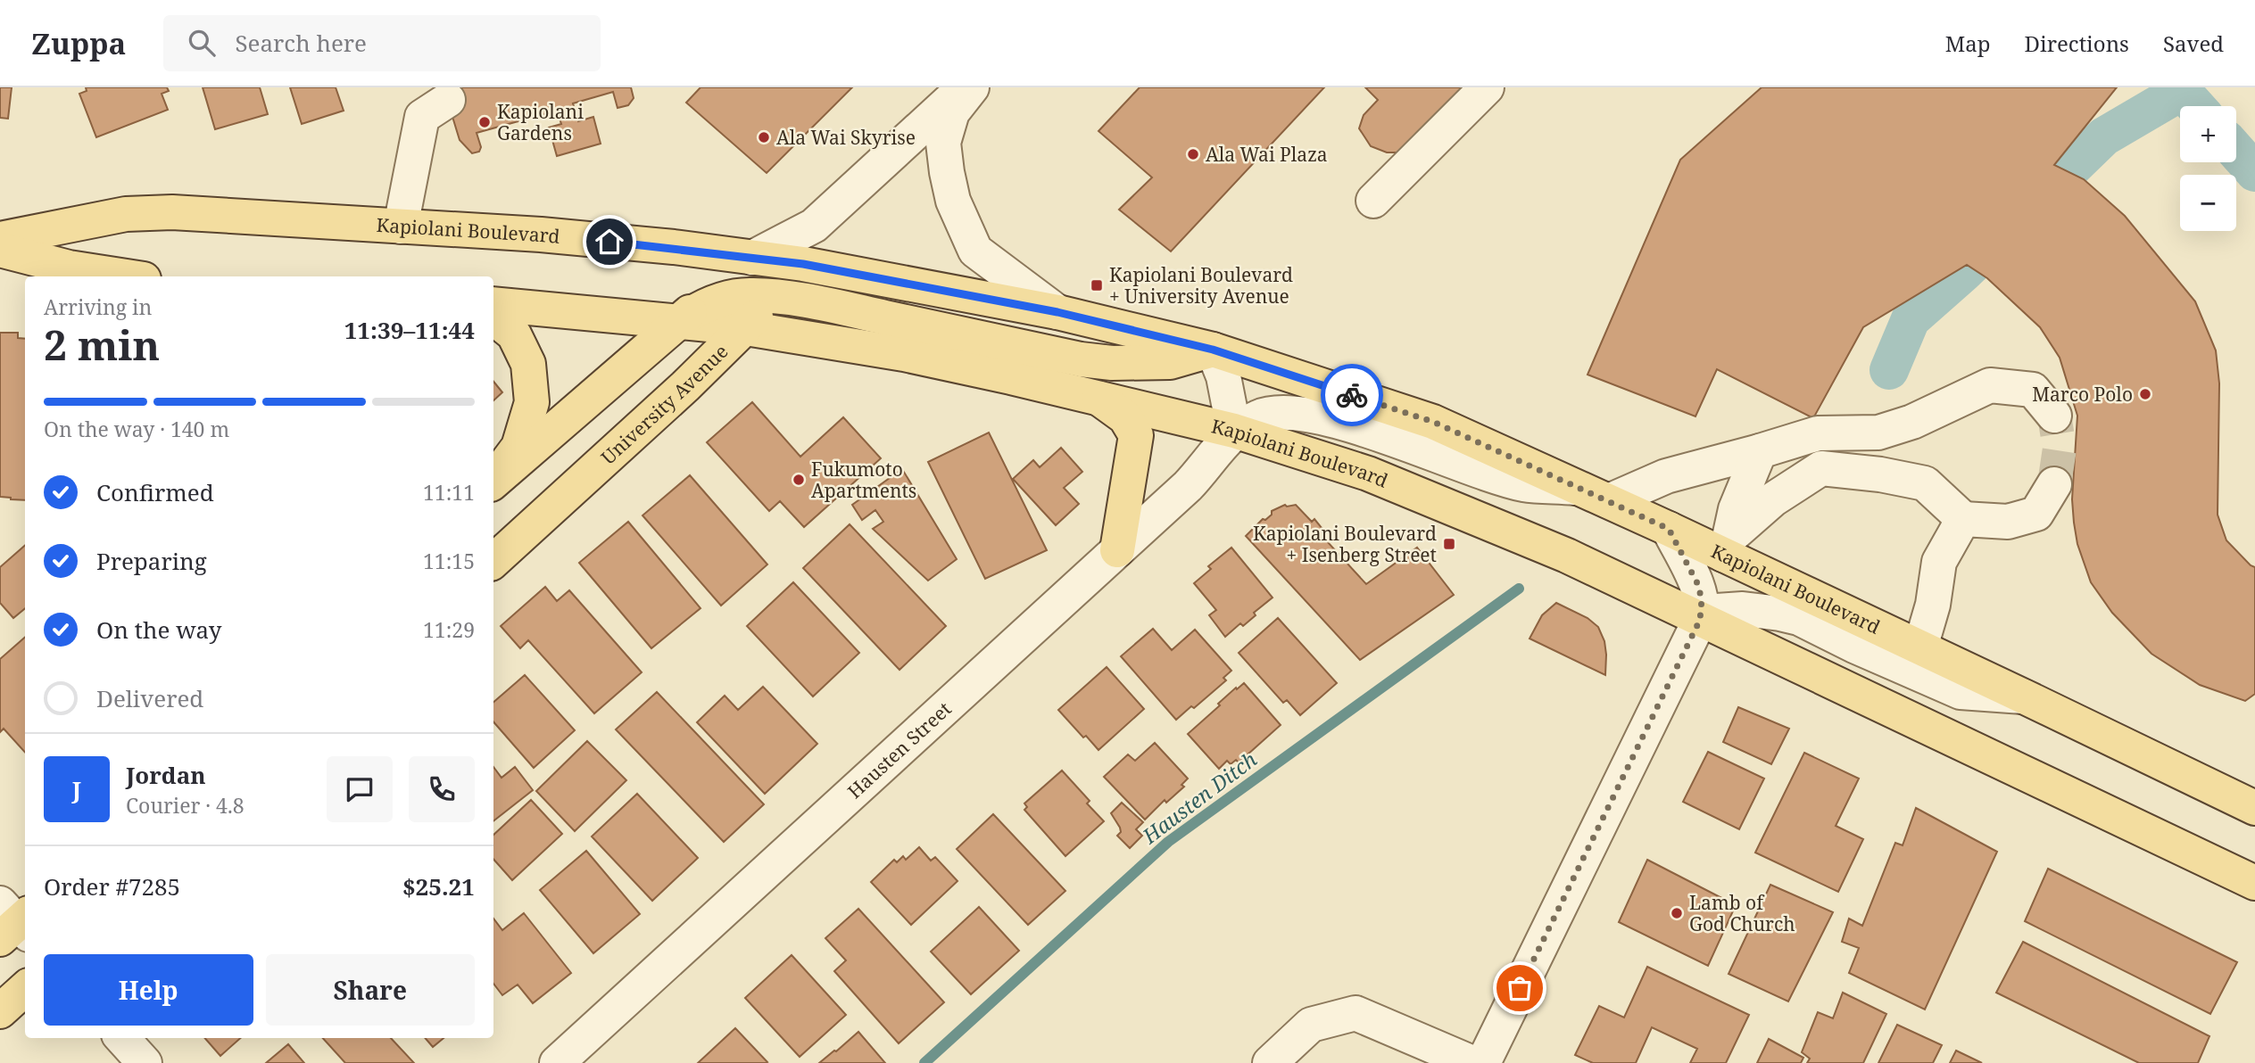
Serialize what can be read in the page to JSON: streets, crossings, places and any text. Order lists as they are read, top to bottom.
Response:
{
  "streets": {
    "main road": ["Kapiolani Boulevard", "University Avenue"],
    "street": ["Hausten Street"]
  },
  "crossings": [
    ["Kapiolani Boulevard", "University Avenue"],
    ["Kapiolani Boulevard", "Hausten Street"]
  ],
  "water": ["Hausten Ditch"],
  "places": {
    "other": [
      "Kapiolani Gardens",
      "Ala Wai Skyrise",
      "Ala Wai Plaza",
      "Marco Polo",
      "Fukumoto Apartments",
      "Lamb of God Church"
    ],
    "transit": ["Kapiolani Boulevard + University Avenue", "Kapiolani Boulevard + Isenberg Street"]
  },
  "page": {
    "header": "Zuppa",
    "search": "Search here",
    "nav": ["Map", "Directions", "Saved"],
    "map_buttons": ["+", "−"],
    "heading": ["2 min", "Arriving in", "11:39–11:44"],
    "panel": [
      "Jordan",
      "Courier · 4.8",
      "Order #7285",
      "$25.21"
    ],
    "bar": "On the way · 140 m",
    "list": [
      ["Confirmed", "11:11"],
      ["Preparing", "11:15"],
      ["On the way", "11:29"],
      "Delivered"
    ],
    "round": "J",
    "buttons": ["Help", "Share"]
  }
}
